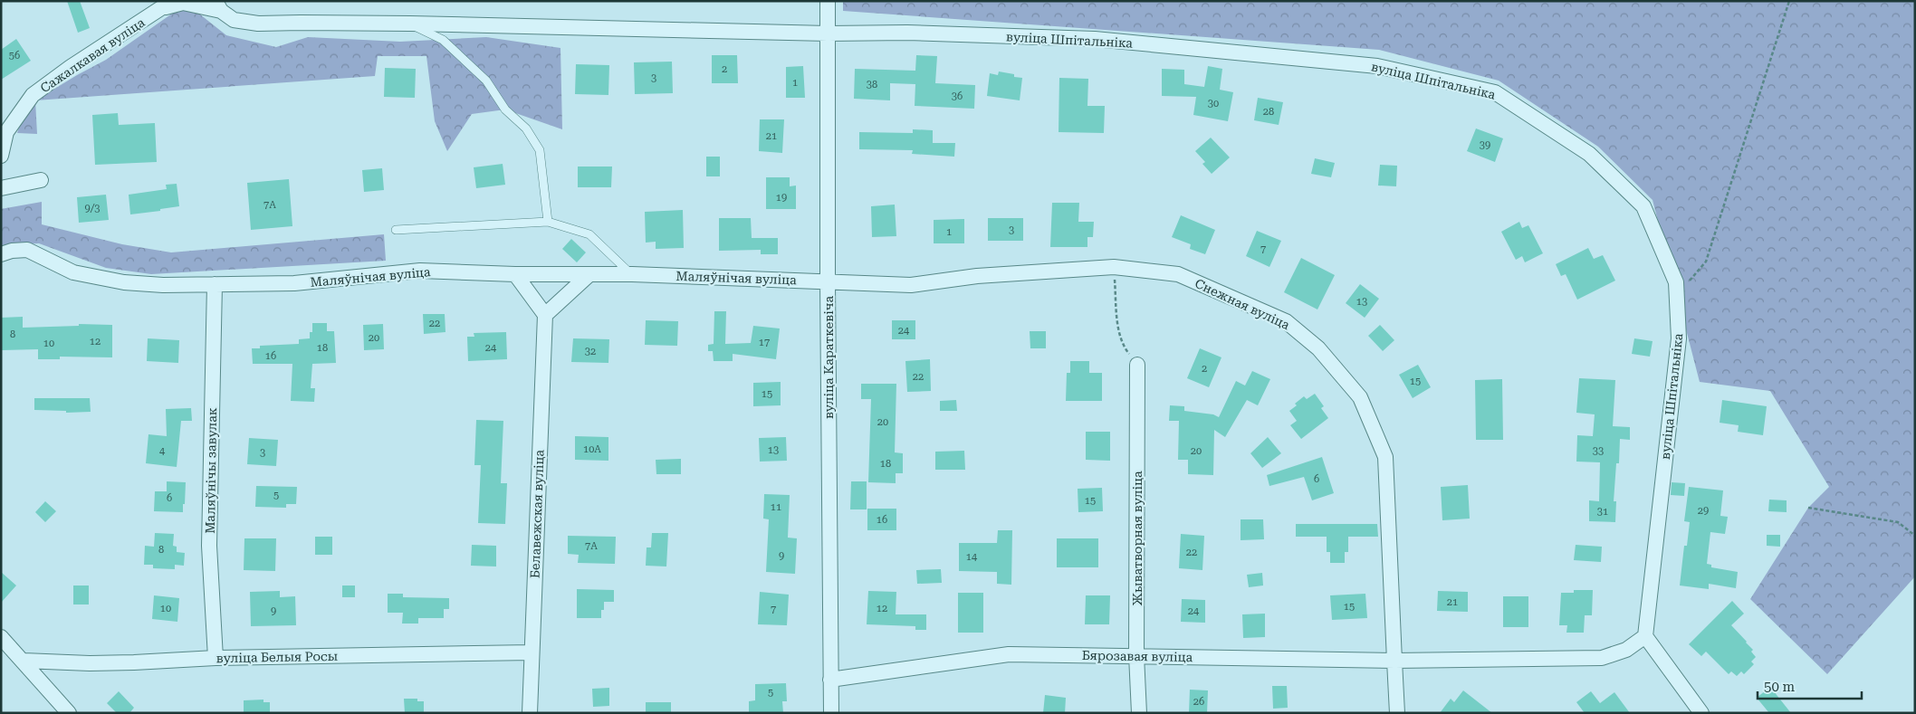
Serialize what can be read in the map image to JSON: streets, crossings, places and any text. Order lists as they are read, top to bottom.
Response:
{
  "streets": {
    "street": [
      "вуліца Шпітальніка",
      "Сажалкавая вуліца",
      "Маляўнічая вуліца",
      "Снежная вуліца",
      "вуліца Караткевіча",
      "Маляўнічы завулак",
      "Белавежская вуліца",
      "Жыватворная вуліца",
      "Бярозавая вуліца",
      "вуліца Белыя Росы"
    ]
  },
  "crossings": [
    ["вуліца Шпітальніка", "вуліца Караткевіча"],
    ["вуліца Шпітальніка", "Бярозавая вуліца"],
    ["Маляўнічая вуліца", "Снежная вуліца"],
    ["Маляўнічая вуліца", "вуліца Караткевіча"],
    ["Маляўнічая вуліца", "Маляўнічы завулак"],
    ["Снежная вуліца", "вуліца Караткевіча"],
    ["Снежная вуліца", "Бярозавая вуліца"],
    ["вуліца Караткевіча", "Бярозавая вуліца"],
    ["Маляўнічы завулак", "вуліца Белыя Росы"],
    ["Белавежская вуліца", "вуліца Белыя Росы"],
    ["Жыватворная вуліца", "Бярозавая вуліца"]
  ],
  "house_numbers": [
    "56",
    "2",
    "3",
    "1",
    "38",
    "36",
    "30",
    "28",
    "21",
    "39",
    "19",
    "7А",
    "9/3",
    "3",
    "1",
    "7",
    "13",
    "22",
    "24",
    "8",
    "20",
    "12",
    "17",
    "10",
    "18",
    "24",
    "32",
    "16",
    "2",
    "22",
    "15",
    "15",
    "20",
    "10А",
    "13",
    "4",
    "20",
    "33",
    "3",
    "18",
    "6",
    "5",
    "6",
    "15",
    "11",
    "29",
    "31",
    "16",
    "7А",
    "8",
    "22",
    "9",
    "14",
    "21",
    "15",
    "10",
    "12",
    "7",
    "9",
    "24",
    "5",
    "26"
  ],
  "scale_bar": "50 m"
}
